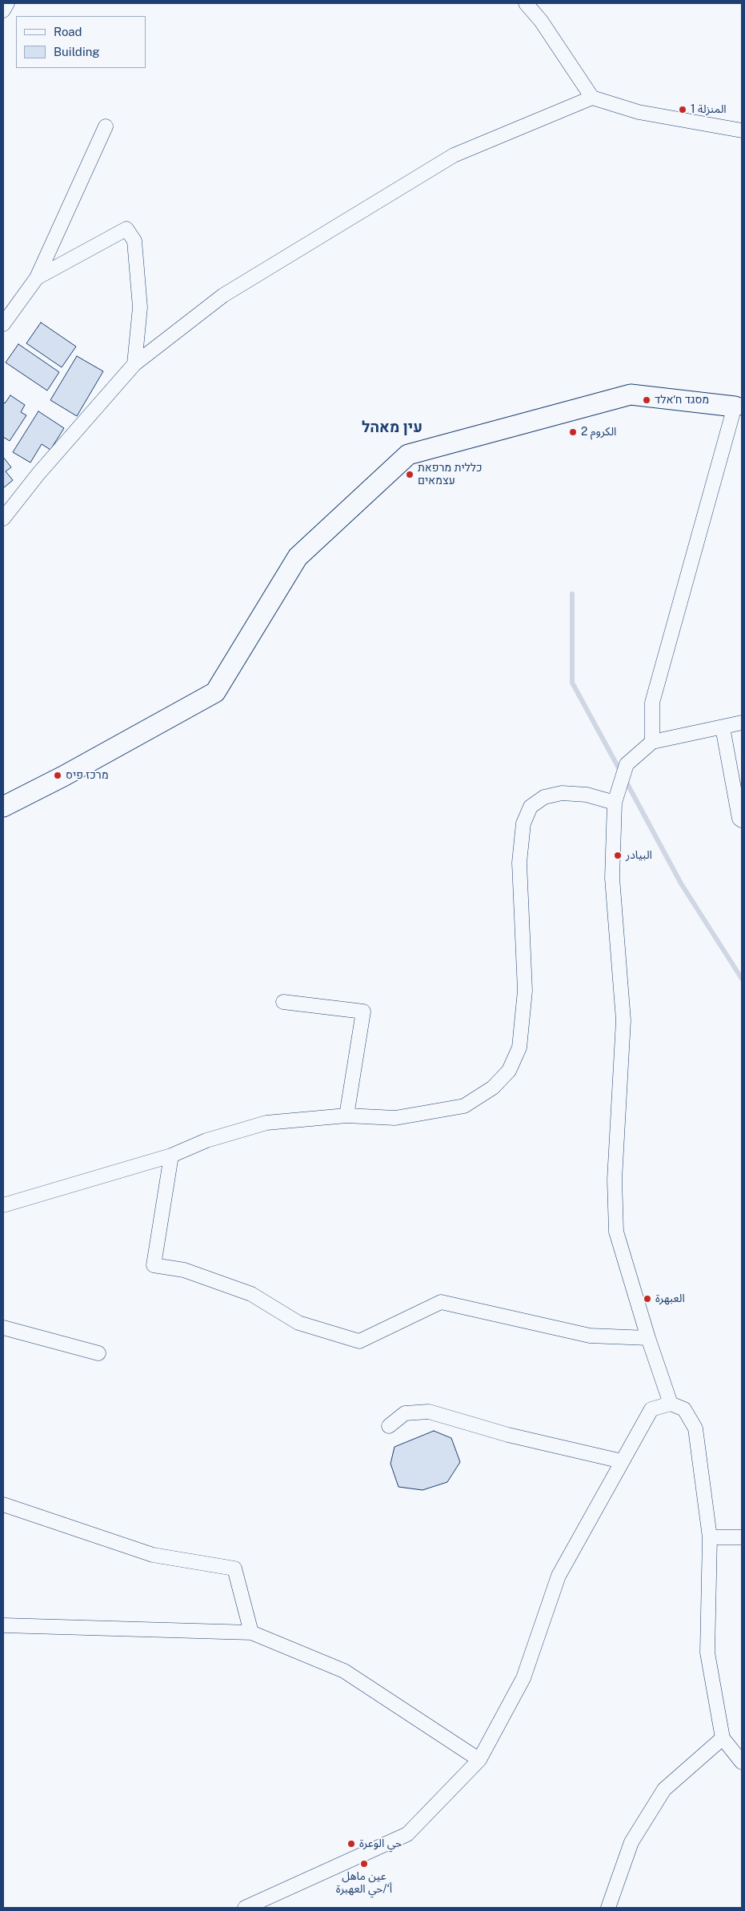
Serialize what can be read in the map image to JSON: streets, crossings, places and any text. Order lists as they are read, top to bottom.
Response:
{
  "districts": ["עין מאהל"],
  "places": [
    "المنزلة 1",
    "מסגד ח׳אלד",
    "الكروم 2",
    "כללית מרפאת עצמאים",
    "מרכז פיס",
    "البيادر",
    "العبهرة",
    "حي الوعرة",
    "عين ماهل أ‘/حي العهبرة"
  ],
  "legend": ["Road", "Building"]
}
